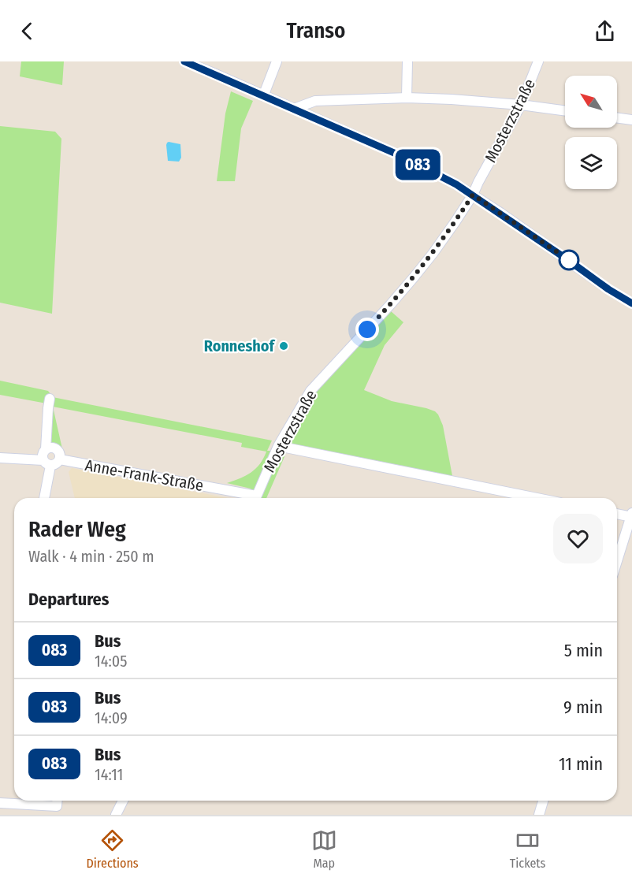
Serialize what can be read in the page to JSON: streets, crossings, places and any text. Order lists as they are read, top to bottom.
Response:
{
  "streets": {
    "street": ["Mosterzstraße", "Anne-Frank-Straße"]
  },
  "places": ["Ronneshof"],
  "lines": ["bus line 083"],
  "north": "top left",
  "page": {
    "header": "Transo",
    "on_map": "083",
    "heading": [
      ["Rader Weg", "Walk · 4 min · 250 m"],
      "Departures"
    ],
    "list": [
      {
        "mark": "083",
        "name": "Bus",
        "note": "14:05",
        "value": "5 min"
      },
      {
        "mark": "083",
        "name": "Bus",
        "note": "14:09",
        "value": "9 min"
      },
      {
        "mark": "083",
        "name": "Bus",
        "note": "14:11",
        "value": "11 min"
      }
    ],
    "tabs": ["Directions", "Map", "Tickets"]
  }
}
